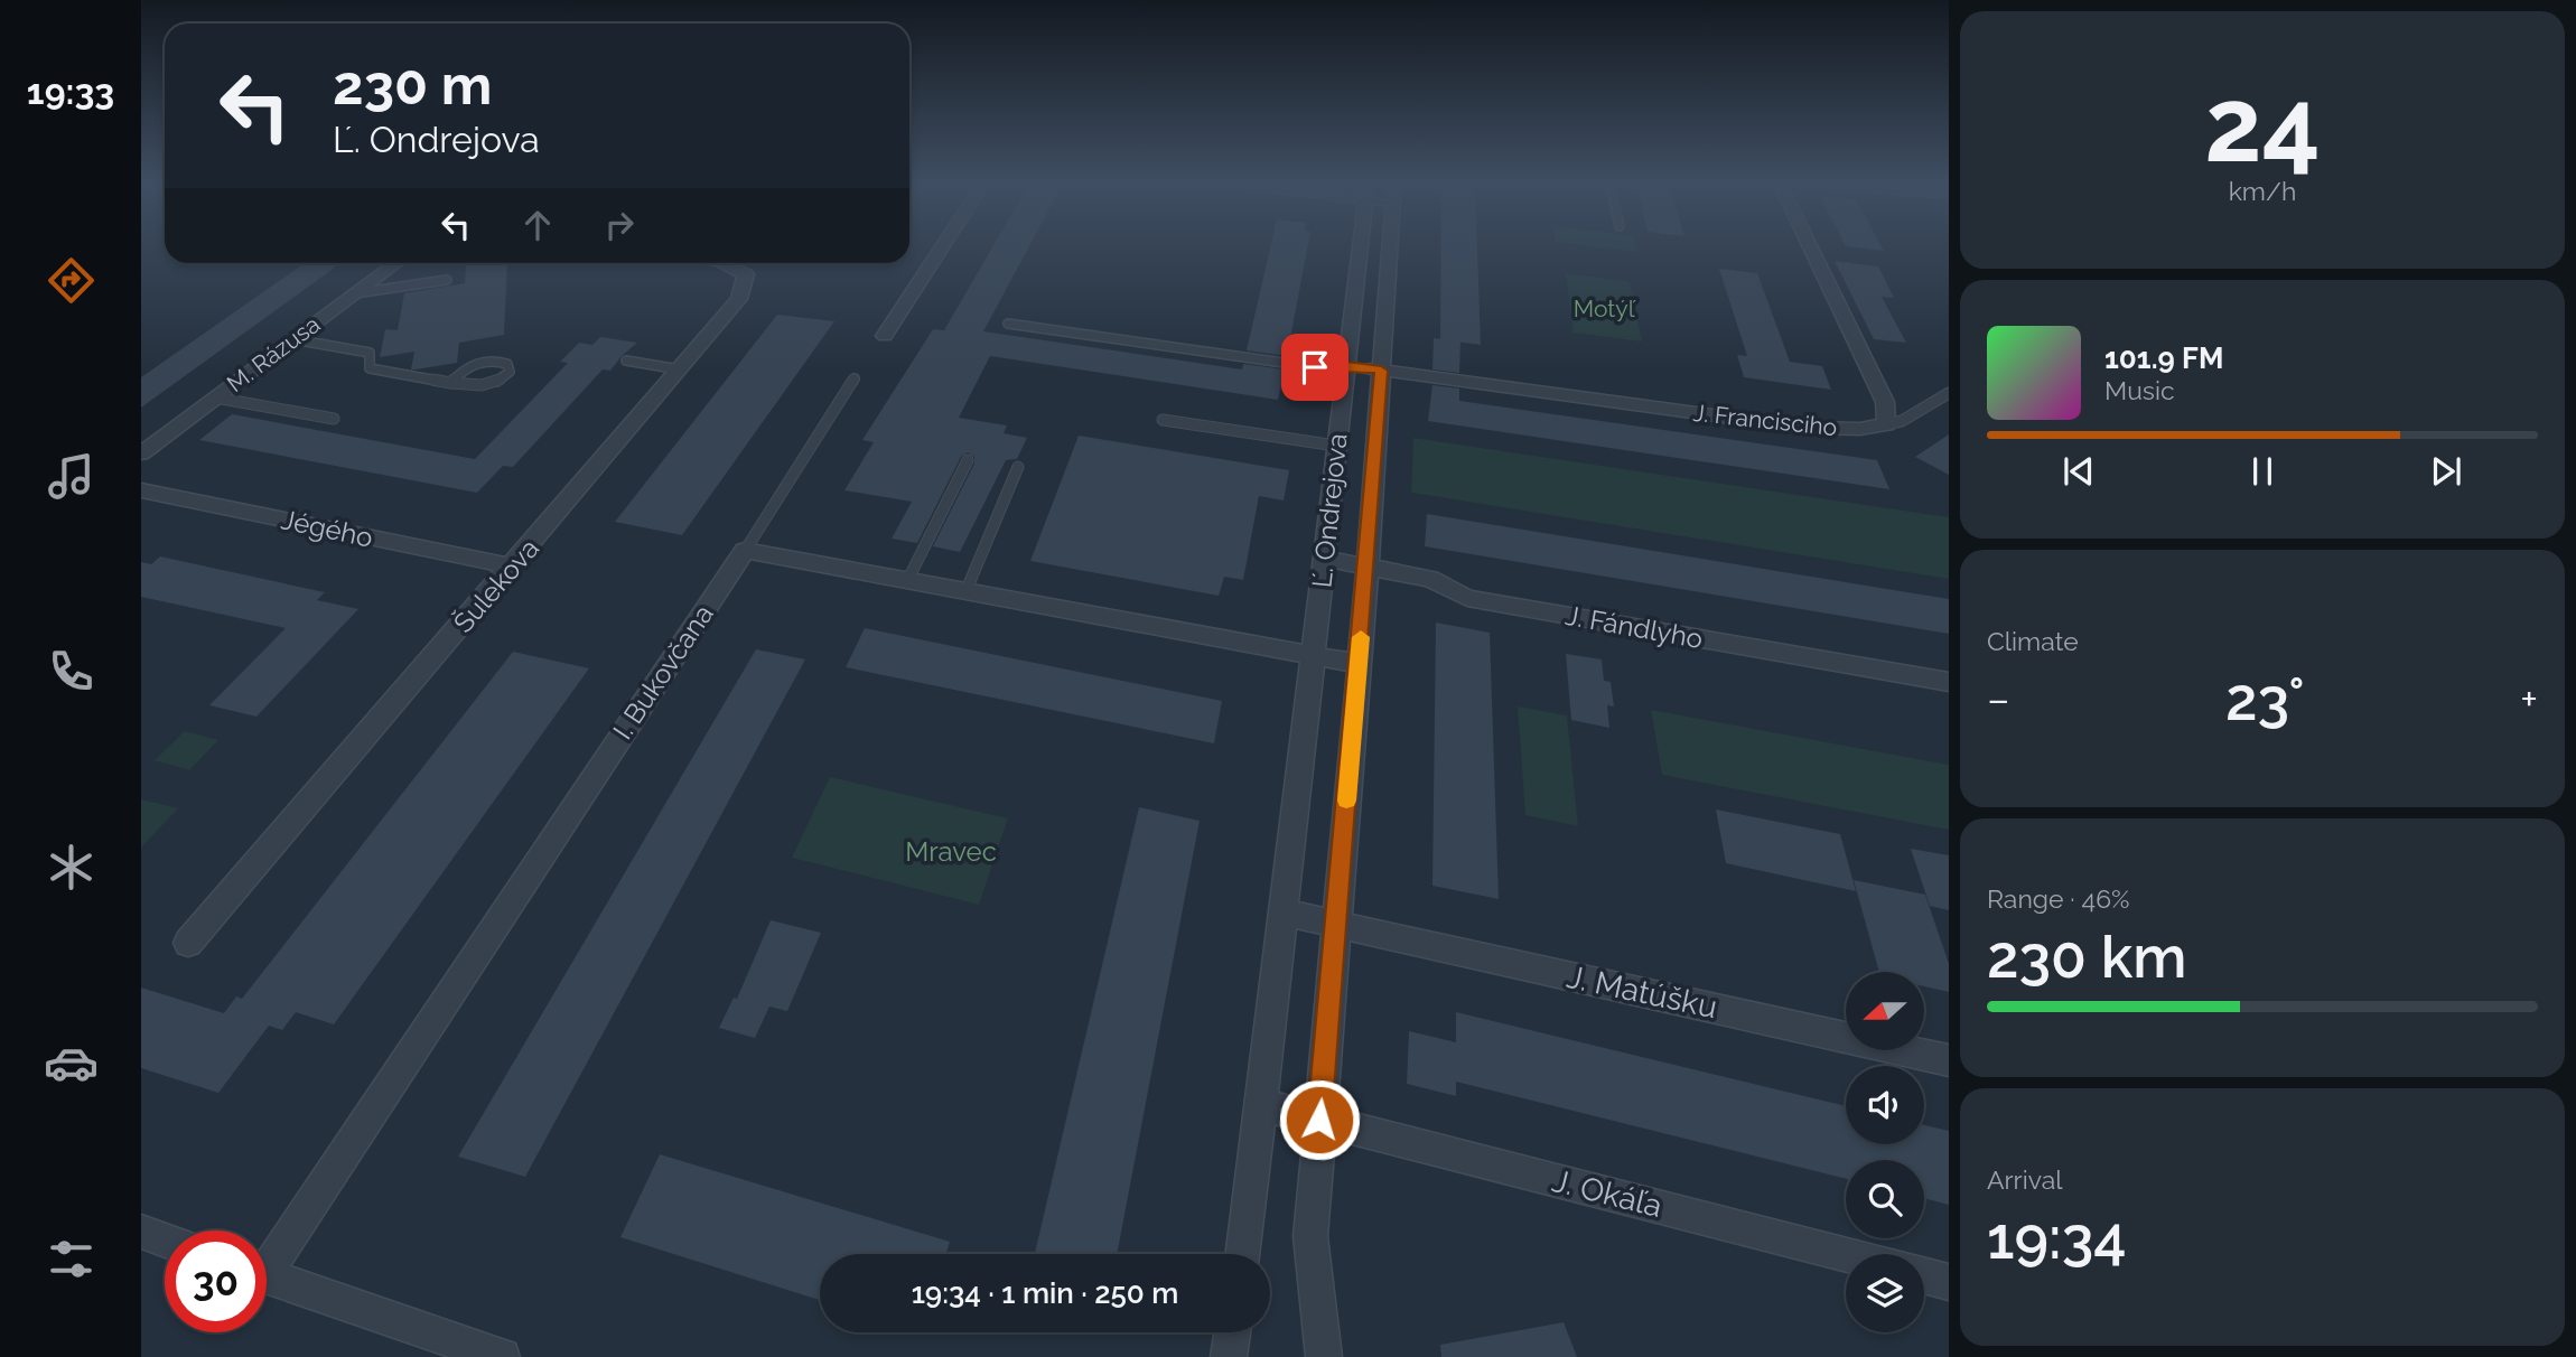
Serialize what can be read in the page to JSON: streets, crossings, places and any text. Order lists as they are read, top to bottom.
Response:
{
  "streets": {
    "street": [
      "M. Rázusa",
      "J. Francisciho",
      "Ľ. Ondrejova",
      "Jégého",
      "Šulekova",
      "J. Fándlyho",
      "I. Bukovčana",
      "J. Matúšku",
      "J. Okáľa"
    ]
  },
  "crossings": [
    ["J. Francisciho", "Ľ. Ondrejova"],
    ["Ľ. Ondrejova", "J. Fándlyho"],
    ["Ľ. Ondrejova", "J. Matúšku"],
    ["Ľ. Ondrejova", "J. Okáľa"],
    ["Jégého", "Šulekova"]
  ],
  "parks": ["Motýľ", "Mravec"],
  "north": "left",
  "page": {
    "tabs": "19:33",
    "tile": [
      ["24", "km/h"],
      "Climate",
      ["Range · 46%", "230 km"],
      ["Arrival", "19:34"]
    ],
    "turn": ["230 m", "Ľ. Ondrejova"],
    "song": ["101.9 FM", "Music"],
    "heat": ["−", "23°", "+"],
    "limit": "30",
    "trip": "19:34 · 1 min · 250 m"
  }
}
